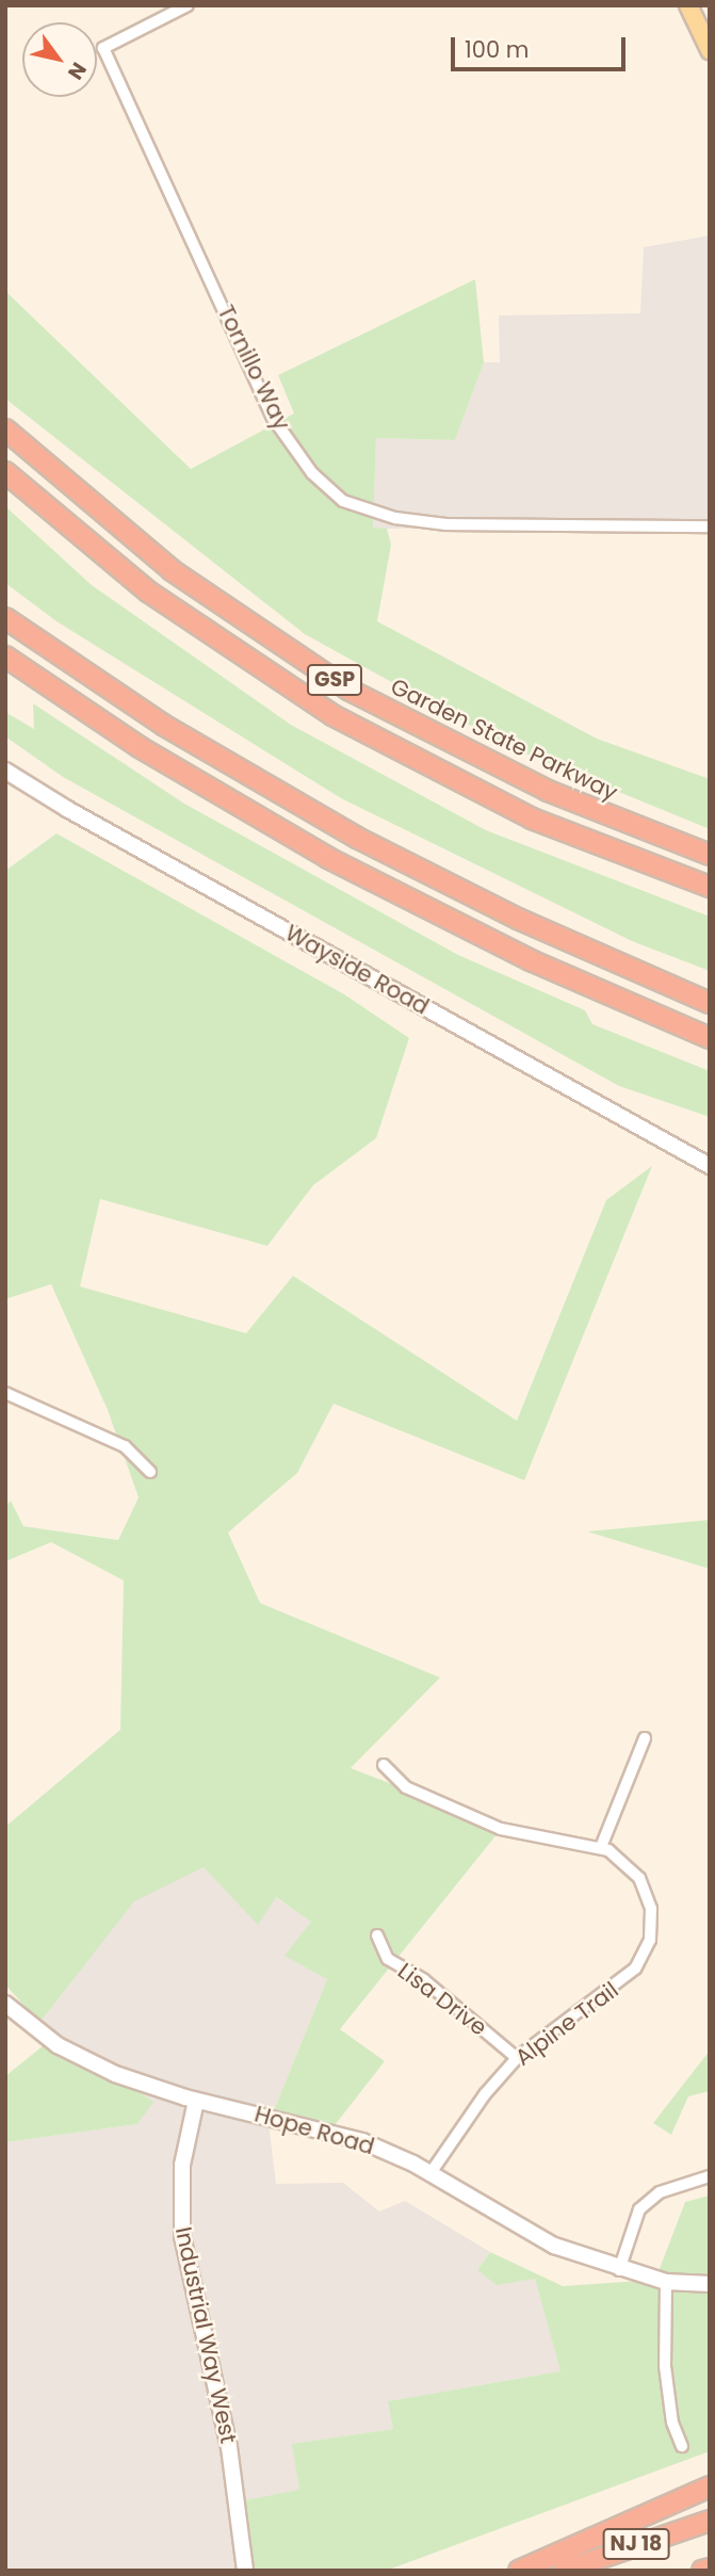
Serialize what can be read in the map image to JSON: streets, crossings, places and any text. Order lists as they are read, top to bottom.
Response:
{
  "streets": {
    "highway": ["GSP", "Garden State Parkway", "NJ 18"],
    "street": [
      "Tornillo Way",
      "Wayside Road",
      "Lisa Drive",
      "Alpine Trail",
      "Hope Road",
      "Industrial Way West"
    ]
  },
  "crossings": [
    ["Lisa Drive", "Alpine Trail"],
    ["Alpine Trail", "Hope Road"],
    ["Hope Road", "Industrial Way West"]
  ],
  "scale_bar": "100 m",
  "north": "bottom right"
}
